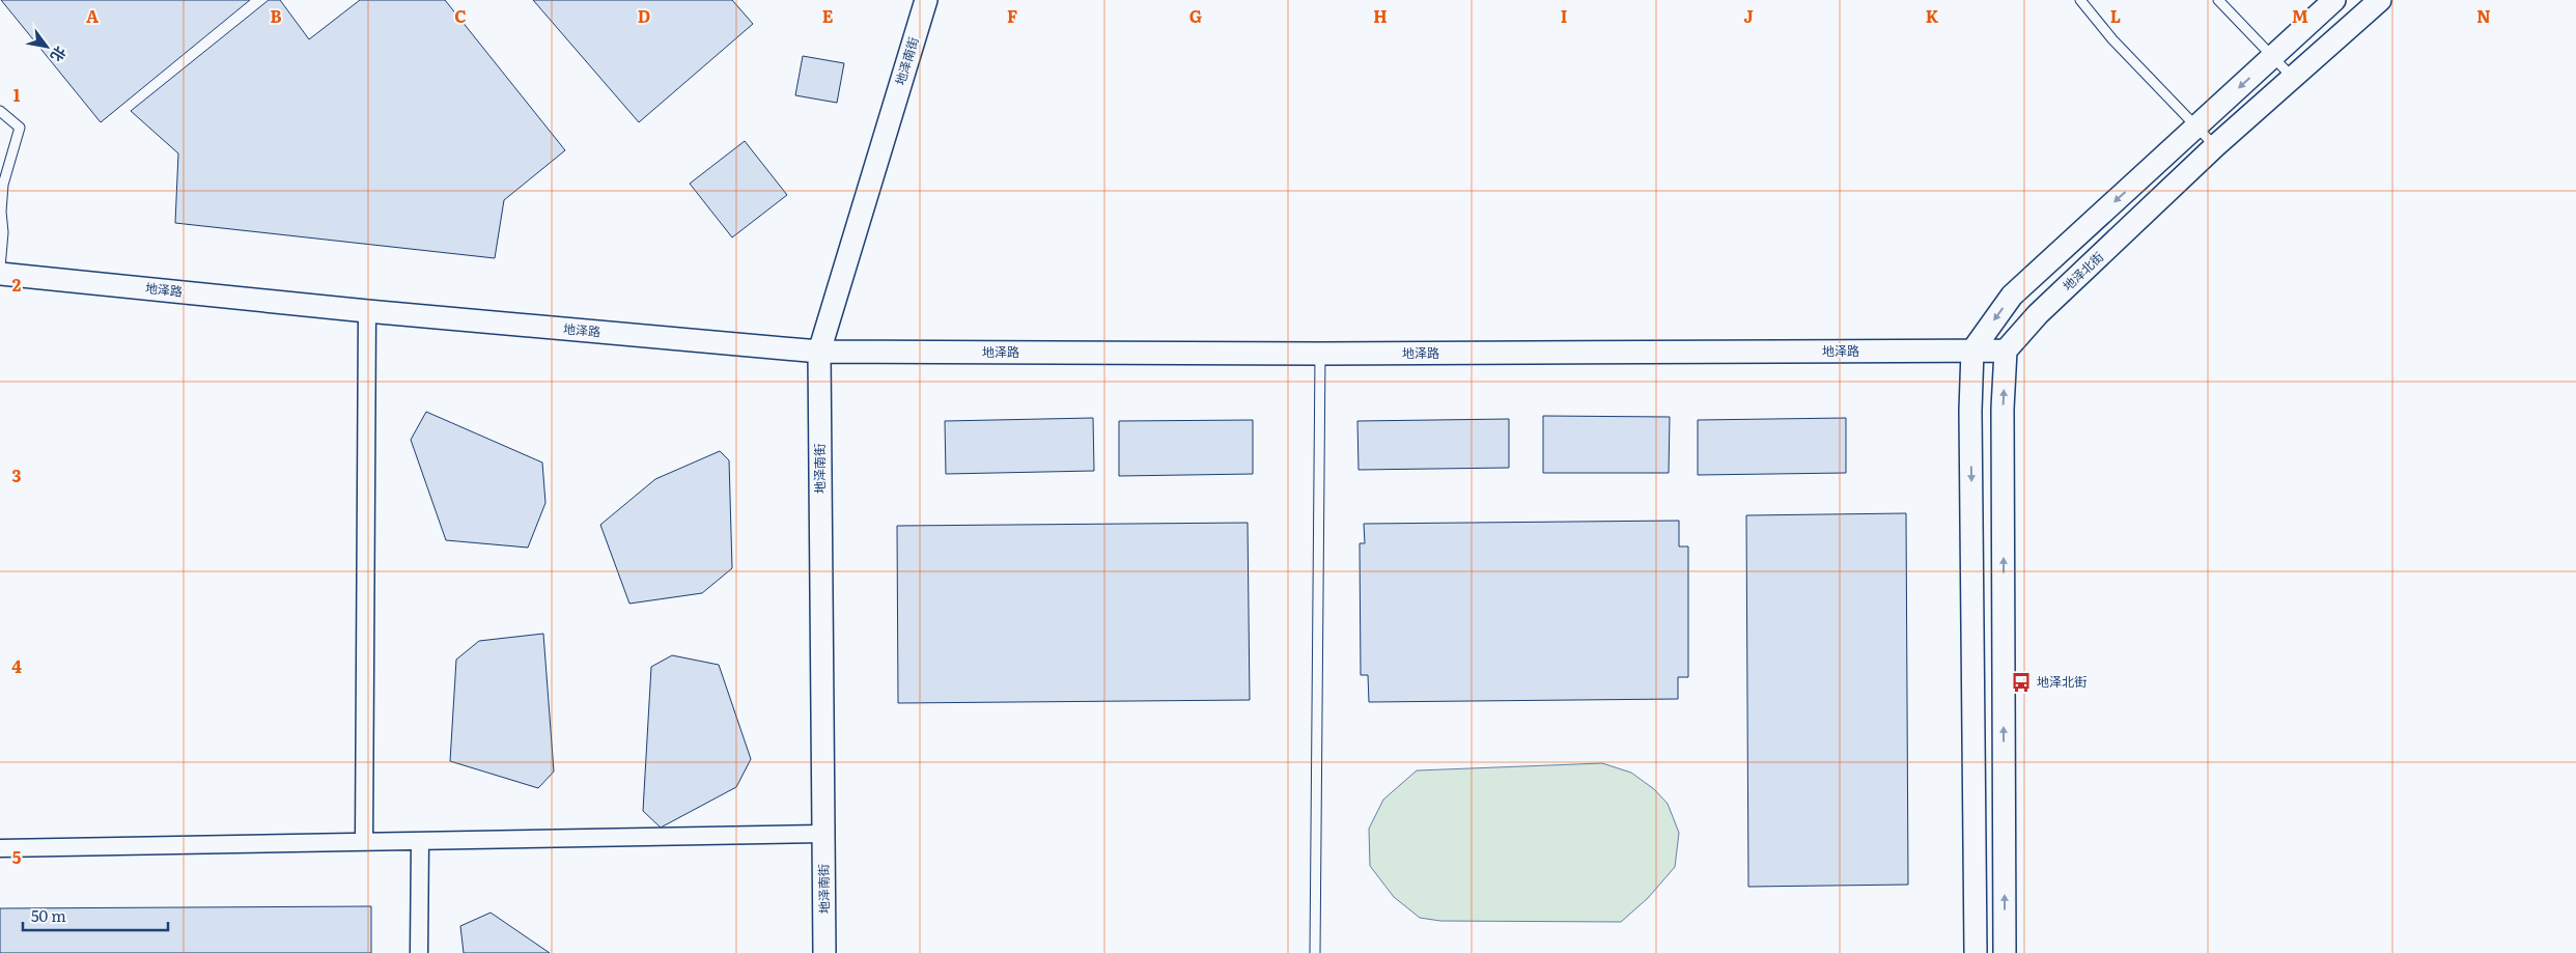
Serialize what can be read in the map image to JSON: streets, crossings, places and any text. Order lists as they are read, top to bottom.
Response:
{
  "streets": {
    "street": ["地泽南街", "地泽北街", "地泽路"]
  },
  "crossings": [
    ["地泽南街", "地泽路"],
    ["地泽北街", "地泽路"]
  ],
  "places": {
    "bus stop": ["地泽北街"]
  },
  "scale_bar": "50 m",
  "north": "bottom right",
  "grid": {
    "columns": [
      "A",
      "B",
      "C",
      "D",
      "E",
      "F",
      "G",
      "H",
      "I",
      "J",
      "K",
      "L",
      "M",
      "N"
    ],
    "rows": [
      "1",
      "2",
      "3",
      "4",
      "5"
    ]
  }
}
